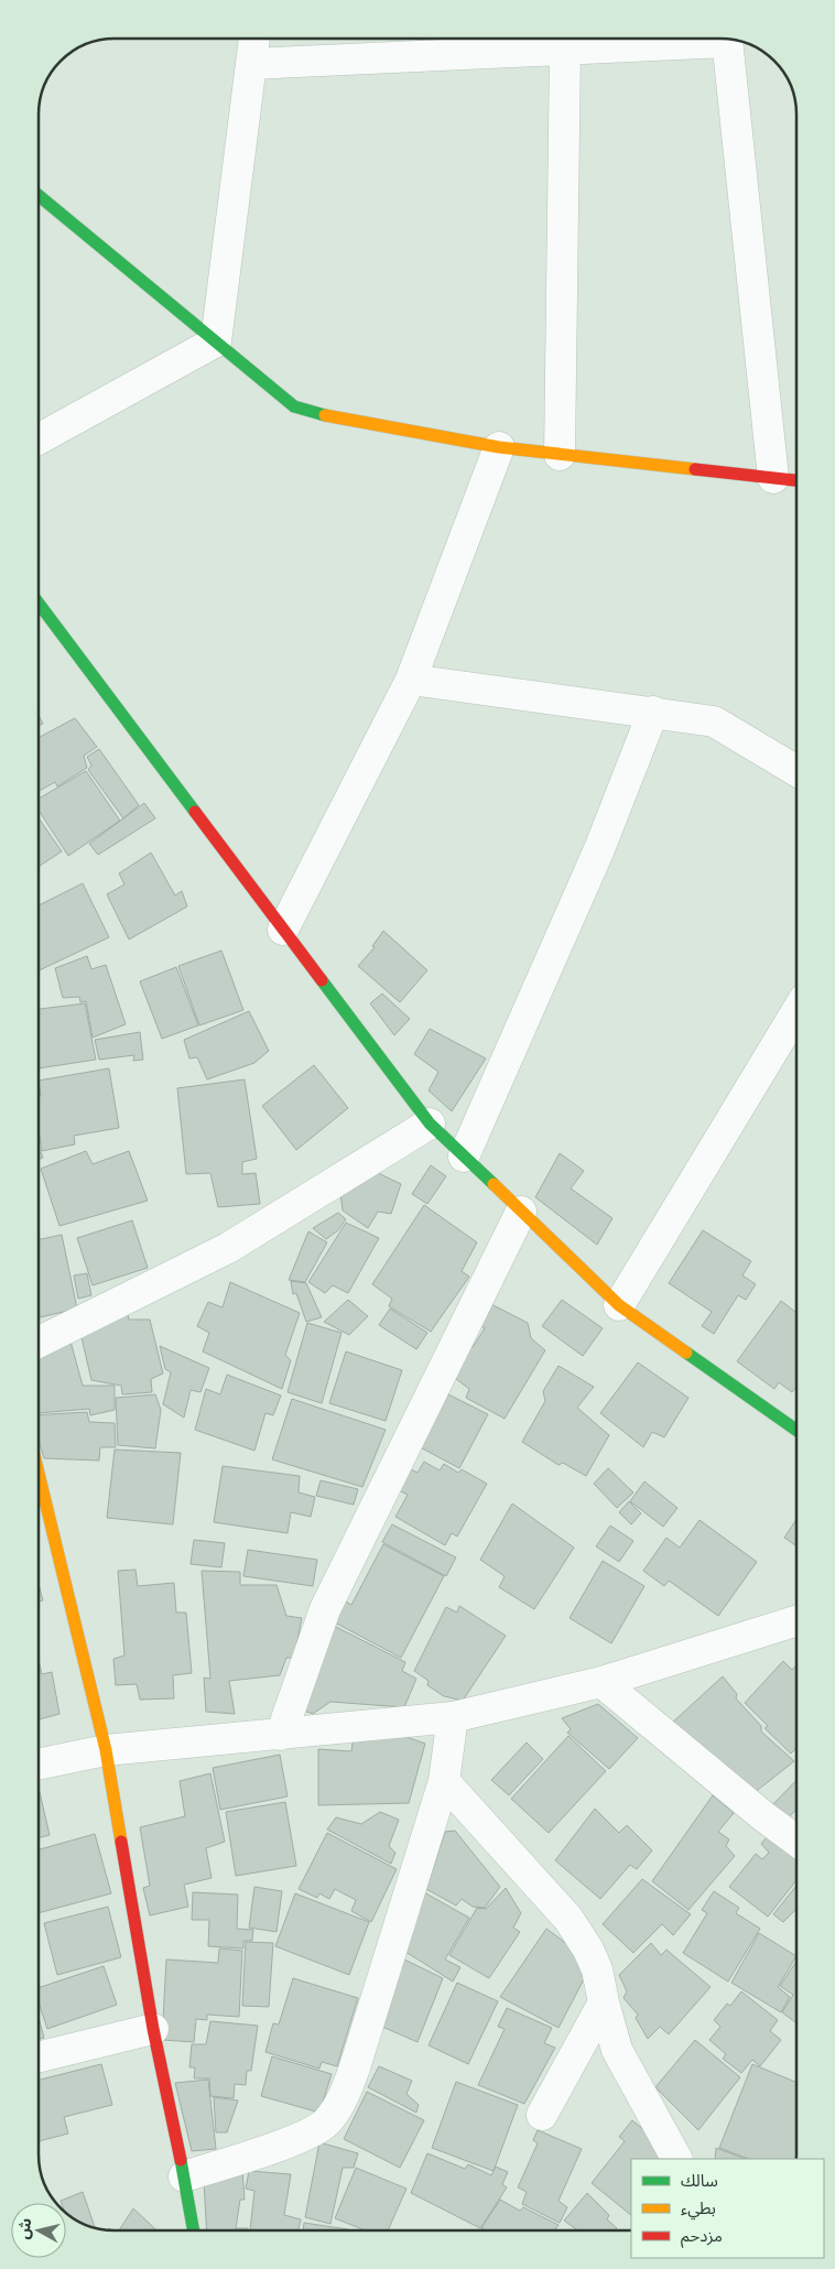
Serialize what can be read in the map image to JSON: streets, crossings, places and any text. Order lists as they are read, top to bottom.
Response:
{
  "legend": ["سالك", "بطيء", "مزدحم"],
  "north": "left"
}
